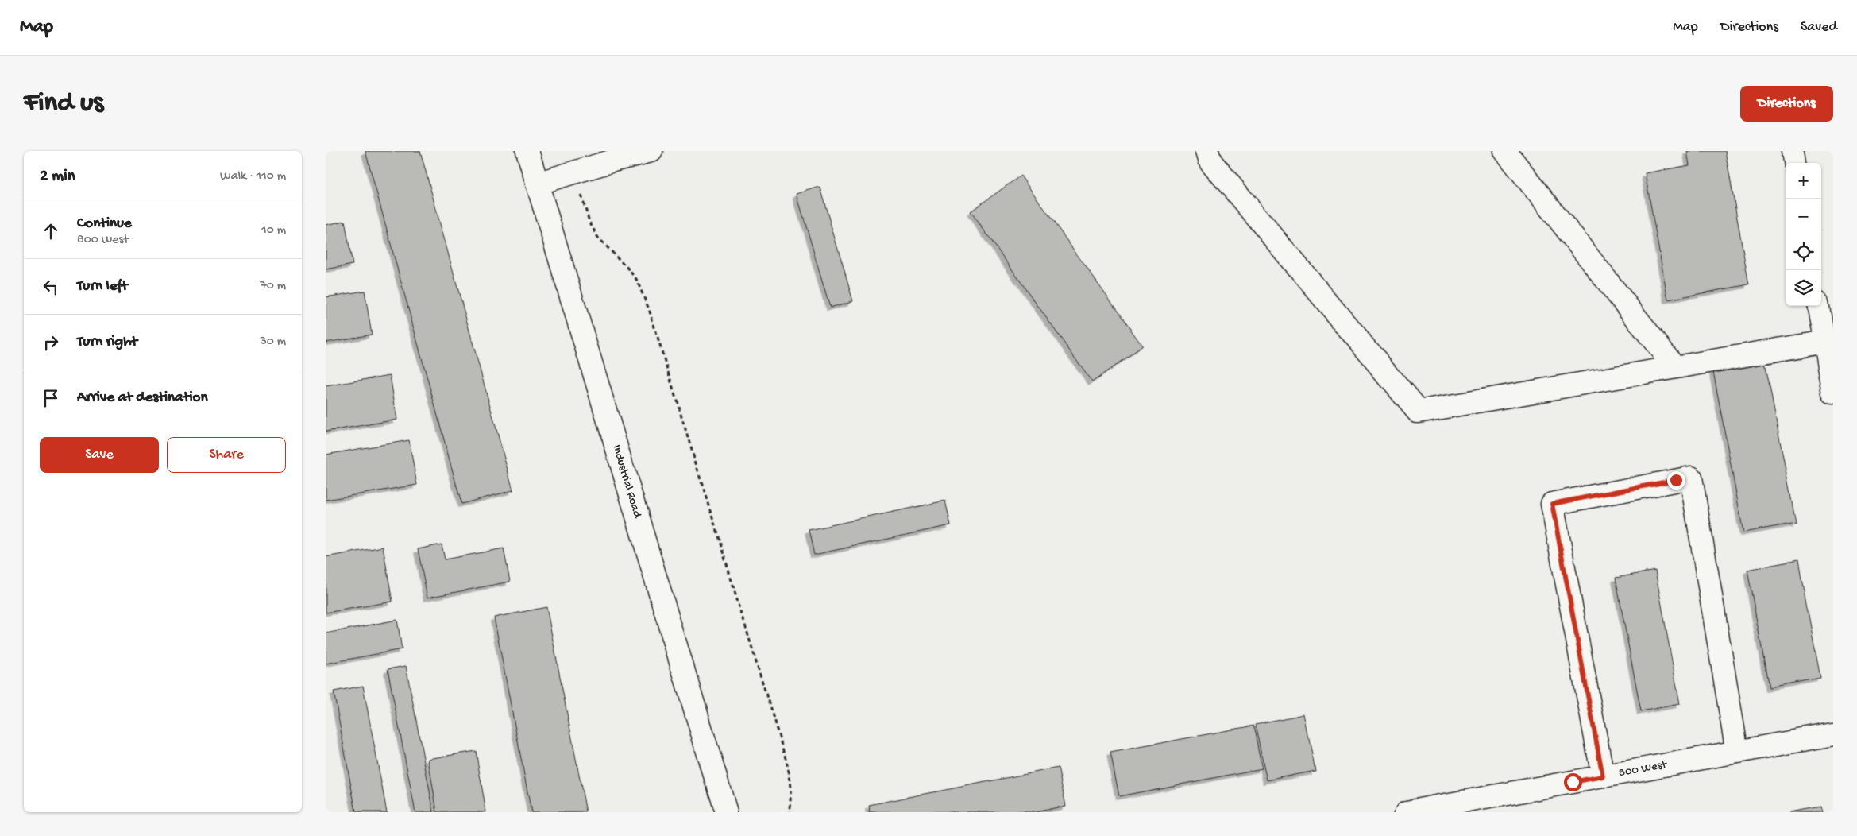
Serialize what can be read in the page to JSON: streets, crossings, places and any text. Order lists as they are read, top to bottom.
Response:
{
  "streets": {
    "street": ["Industrial Road", "800 West"]
  },
  "page": {
    "header": "Map",
    "nav": ["Map", "Directions", "Saved"],
    "buttons": [
      "Directions",
      ["Save", "Share"]
    ],
    "title": "Find us",
    "heading": ["2 min", "Walk · 110 m"],
    "map_buttons": ["+", "−"],
    "list": [
      ["Continue", "800 West", "10 m"],
      ["Turn left", "70 m"],
      ["Turn right", "30 m"],
      "Arrive at destination"
    ]
  }
}
